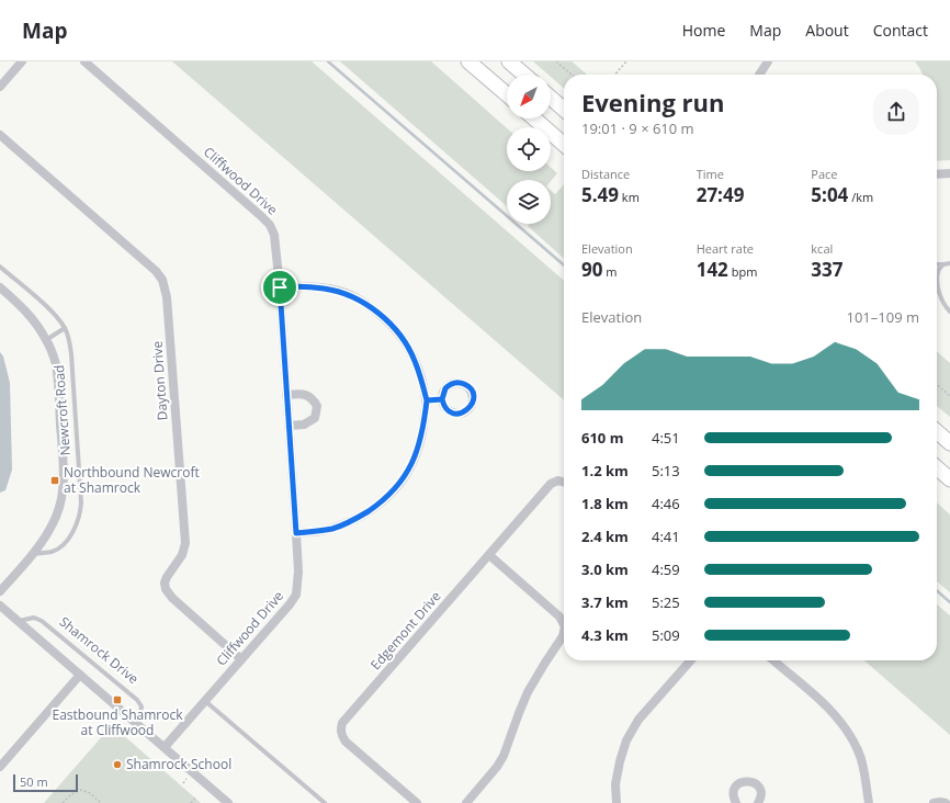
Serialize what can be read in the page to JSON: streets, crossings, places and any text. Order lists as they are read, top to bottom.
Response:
{
  "streets": {
    "street": [
      "Cliffwood Drive",
      "Dayton Drive",
      "Newcroft Road",
      "Edgemont Drive"
    ],
    "lane": ["Shamrock Drive"]
  },
  "crossings": [
    ["Cliffwood Drive", "Dayton Drive"]
  ],
  "places": {
    "transit": ["Northbound Newcroft at Shamrock", "Eastbound Shamrock at Cliffwood"],
    "other": ["Shamrock School"]
  },
  "scale_bar": "50 m",
  "north": "bottom left",
  "page": {
    "header": "Map",
    "nav": [
      "Home",
      "Map",
      "About",
      "Contact"
    ],
    "heading": ["Evening run", "19:01 · 9 × 610 m"],
    "stats": [
      ["Distance", "5.49 km"],
      ["Time", "27:49"],
      ["Pace", "5:04 /km"],
      ["Elevation", "90 m"],
      ["Heart rate", "142 bpm"],
      ["kcal", "337"]
    ],
    "chart": ["Elevation", "101–109 m"],
    "list": [
      {
        "name": "610 m",
        "note": "4:51"
      },
      {
        "name": "1.2 km",
        "note": "5:13"
      },
      {
        "name": "1.8 km",
        "note": "4:46"
      },
      {
        "name": "2.4 km",
        "note": "4:41"
      },
      {
        "name": "3.0 km",
        "note": "4:59"
      },
      {
        "name": "3.7 km",
        "note": "5:25"
      },
      {
        "name": "4.3 km",
        "note": "5:09"
      }
    ],
    "scale": "50 m"
  }
}
